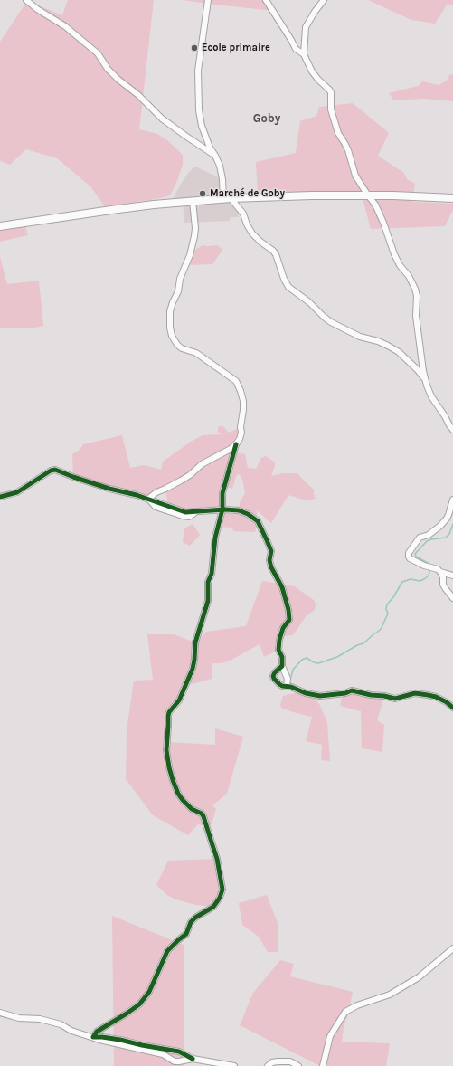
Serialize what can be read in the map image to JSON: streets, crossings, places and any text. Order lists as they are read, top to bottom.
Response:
{
  "districts": ["Goby"],
  "places": ["Ecole primaire", "Marché de Goby"]
}
